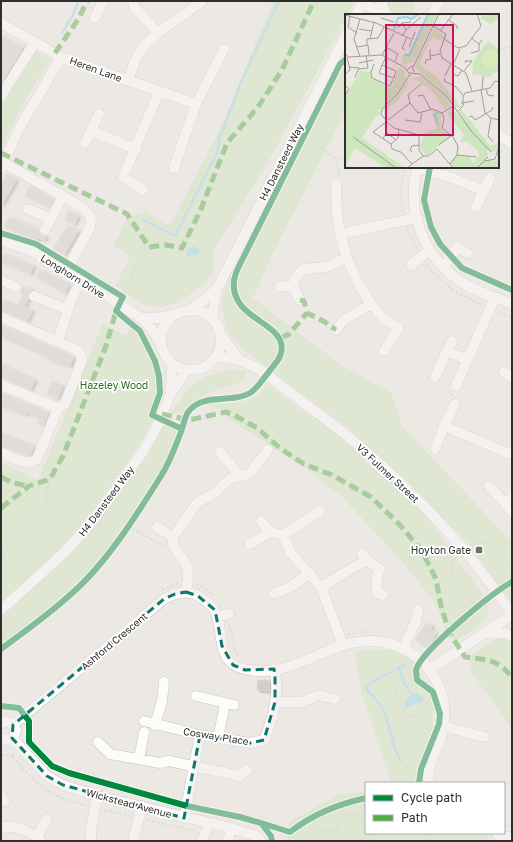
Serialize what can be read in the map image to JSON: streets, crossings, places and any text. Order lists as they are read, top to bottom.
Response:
{
  "streets": {
    "street": [
      "Heren Lane",
      "H4 Dansteed Way",
      "Longhorn Drive",
      "V3 Fulmer Street",
      "Ashford Crescent",
      "Cosway Place",
      "Wickstead Avenue"
    ]
  },
  "crossings": [
    ["H4 Dansteed Way", "Longhorn Drive"],
    ["H4 Dansteed Way", "V3 Fulmer Street"],
    ["Longhorn Drive", "V3 Fulmer Street"]
  ],
  "parks": ["Hazeley Wood"],
  "places": {
    "transit": ["Hoyton Gate"]
  },
  "legend": ["Cycle path", "Path"]
}
